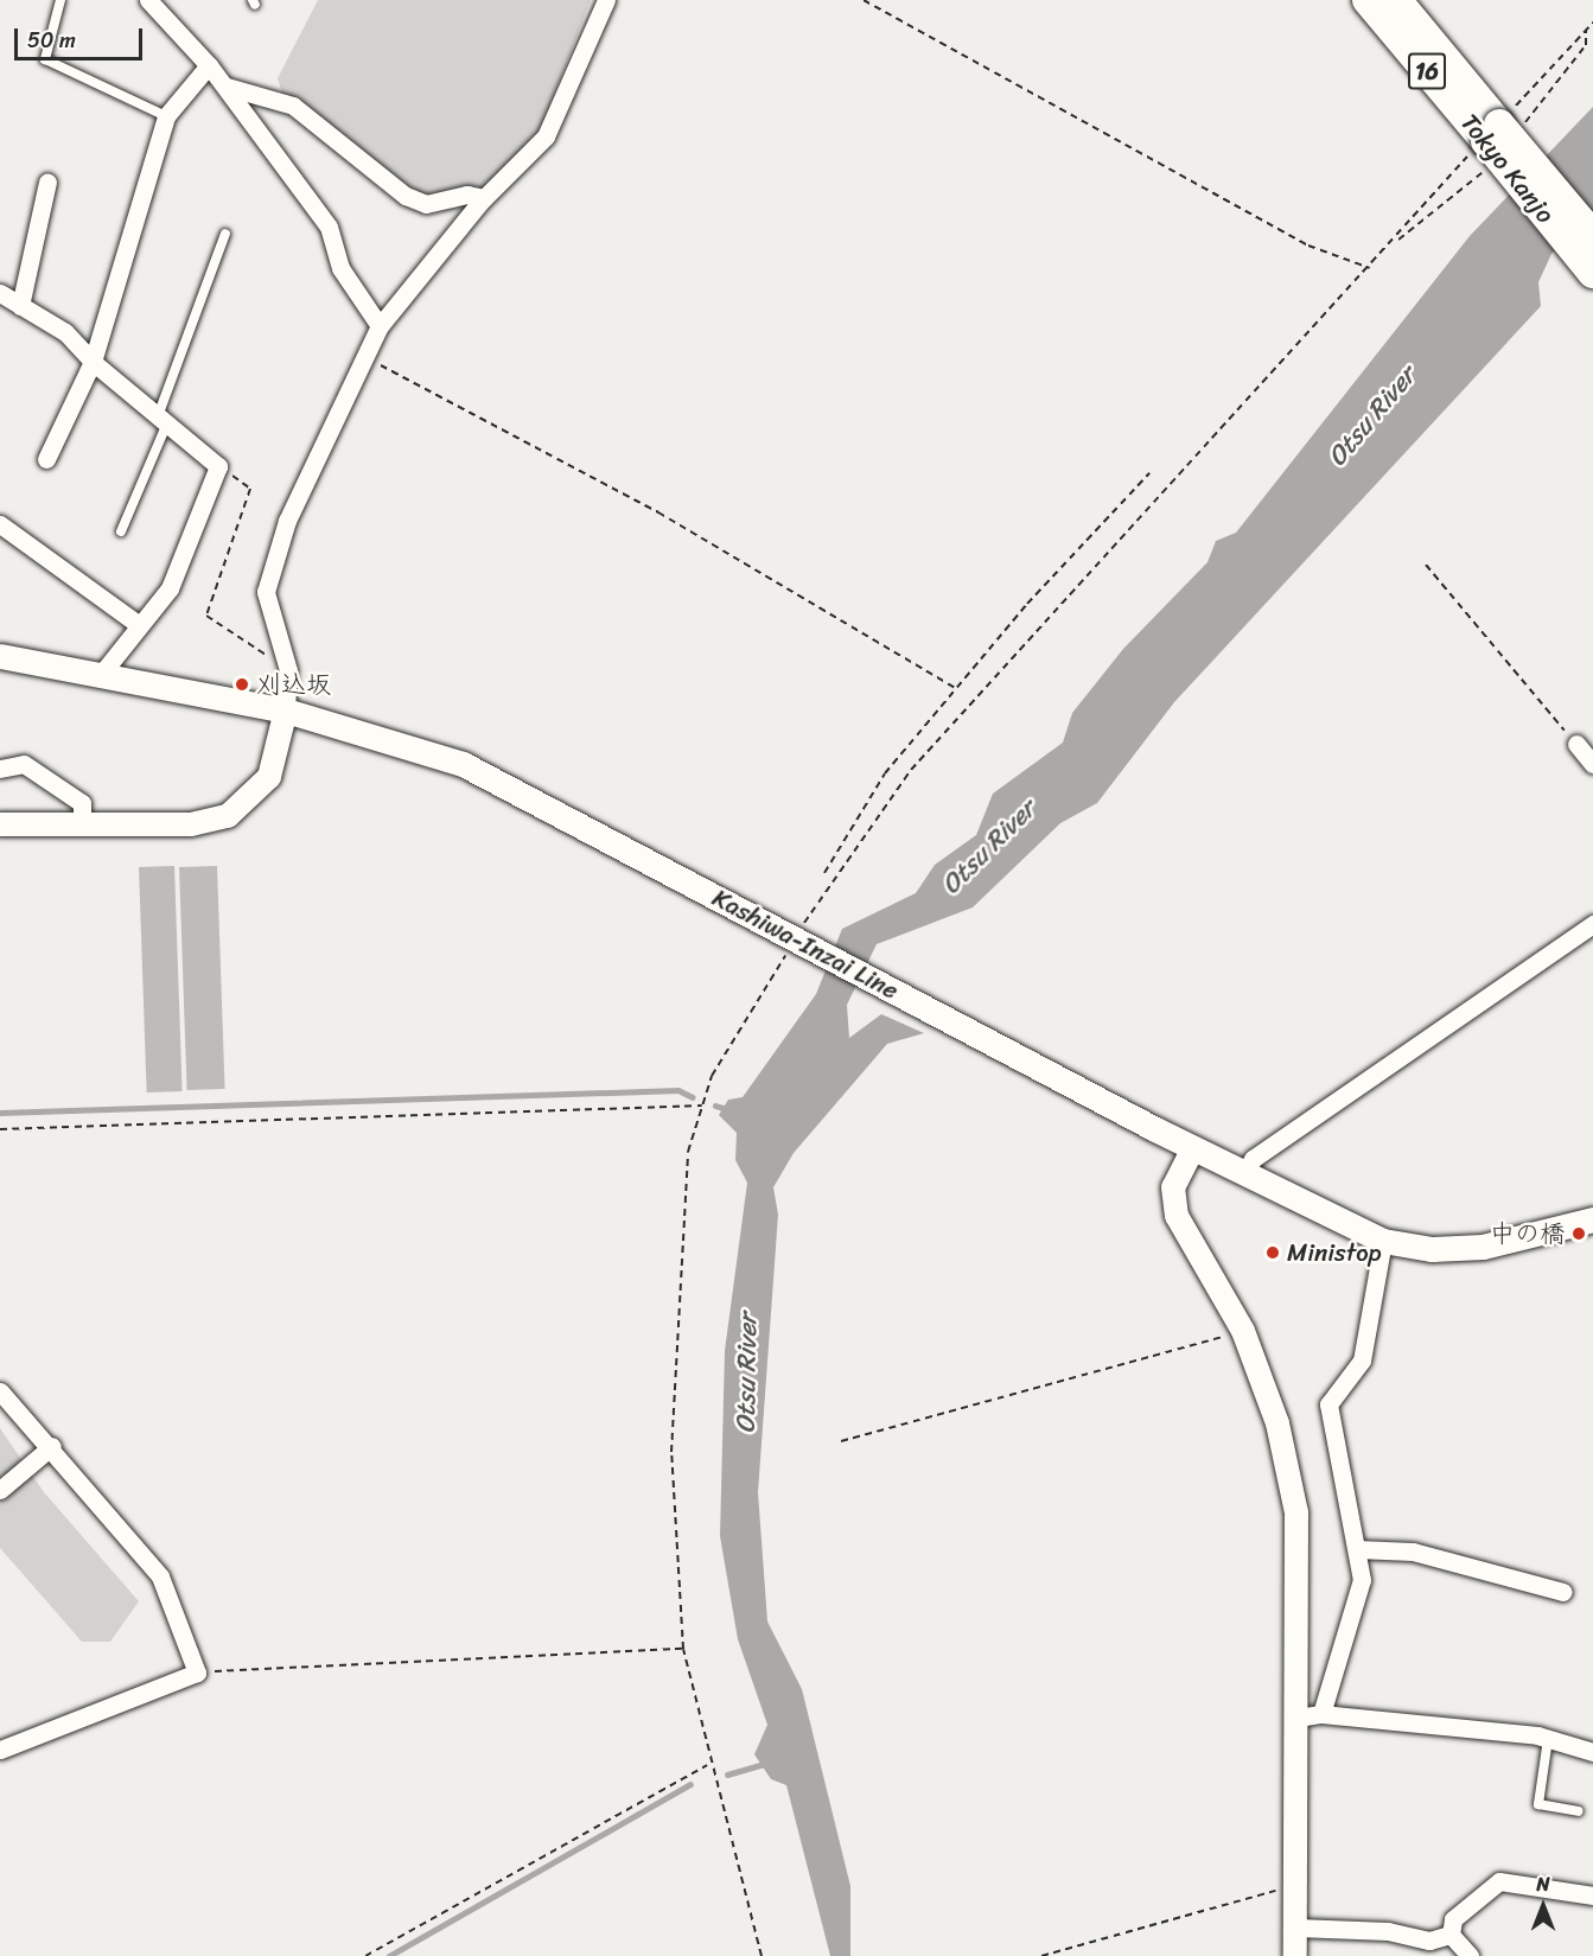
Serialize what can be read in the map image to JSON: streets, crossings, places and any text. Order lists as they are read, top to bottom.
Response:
{
  "streets": {
    "highway": ["16", "Tokyo Kanjo"],
    "main road": ["Kashiwa-Inzai Line"]
  },
  "water": ["Otsu River"],
  "places": ["刈込坂", "中の橋", "Ministop"],
  "scale_bar": "50 m",
  "north": "top"
}
